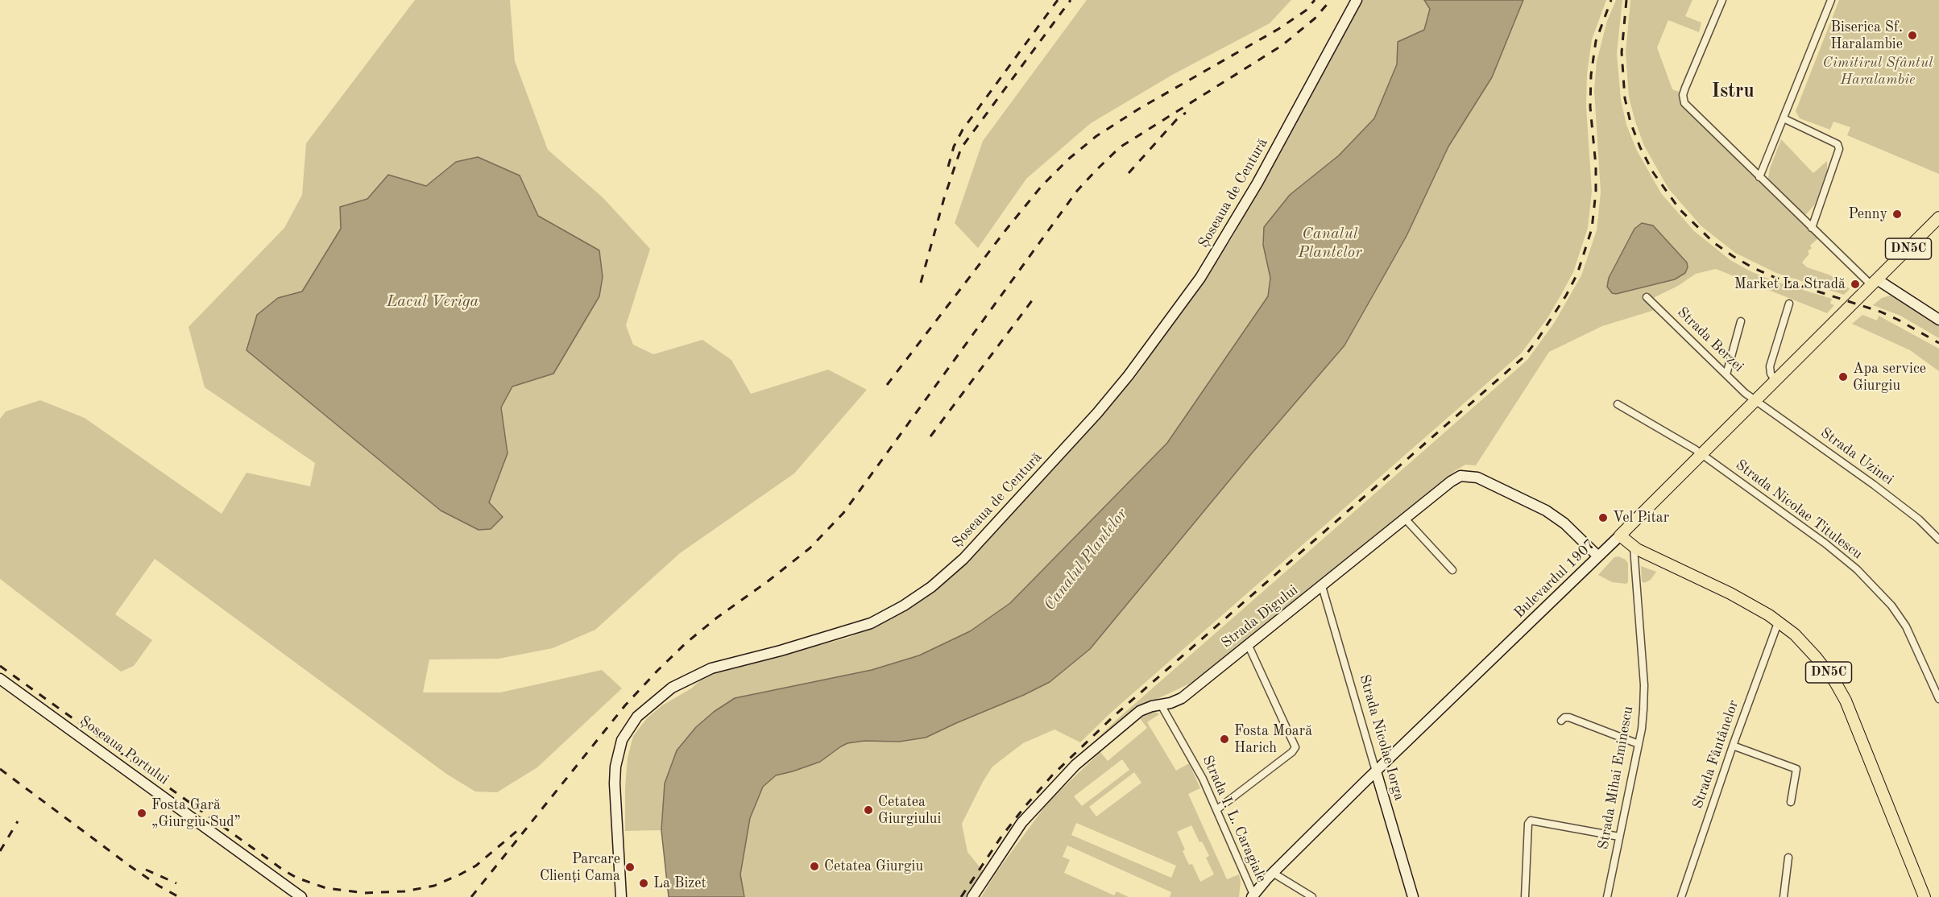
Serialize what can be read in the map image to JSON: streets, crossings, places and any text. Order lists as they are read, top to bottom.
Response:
{
  "streets": {
    "main road": [
      "Șoseaua de Centură",
      "DN5C",
      "Bulevardul 1907",
      "Strada Digului",
      "Strada Nicolae Iorga",
      "Șoseaua Portului"
    ],
    "street": [
      "Strada Berzei",
      "Strada Uzinei",
      "Strada Nicolae Titulescu",
      "Strada Fântânelor",
      "Strada Mihai Eminescu",
      "Strada I. L. Caragiale"
    ]
  },
  "crossings": [
    ["DN5C", "Bulevardul 1907"],
    ["DN5C", "Strada Fântânelor"],
    ["DN5C", "Strada Mihai Eminescu"],
    ["Strada Berzei", "Strada Uzinei"],
    ["Strada Berzei", "Bulevardul 1907"],
    ["Strada Uzinei", "Bulevardul 1907"],
    ["Strada Nicolae Titulescu", "Bulevardul 1907"],
    ["Bulevardul 1907", "Strada Digului"],
    ["Bulevardul 1907", "Strada Nicolae Iorga"],
    ["Bulevardul 1907", "Strada I. L. Caragiale"],
    ["Strada Digului", "Strada Nicolae Iorga"],
    ["Strada Digului", "Strada I. L. Caragiale"]
  ],
  "districts": ["Istru"],
  "water": ["Canalul Plantelor", "Lacul Veriga"],
  "parks": ["Cimitirul Sfântul Haralambie"],
  "places": [
    "Biserica Sf. Haralambie",
    "Penny",
    "Market La Stradă",
    "Apa service Giurgiu",
    "Vel Pitar",
    "Fosta Moară Harich",
    "Cetatea Giurgiului",
    "Fosta Gară „Giurgiu Sud”",
    "Cetatea Giurgiu",
    "Parcare Clienți Cama",
    "La Bizet"
  ]
}
